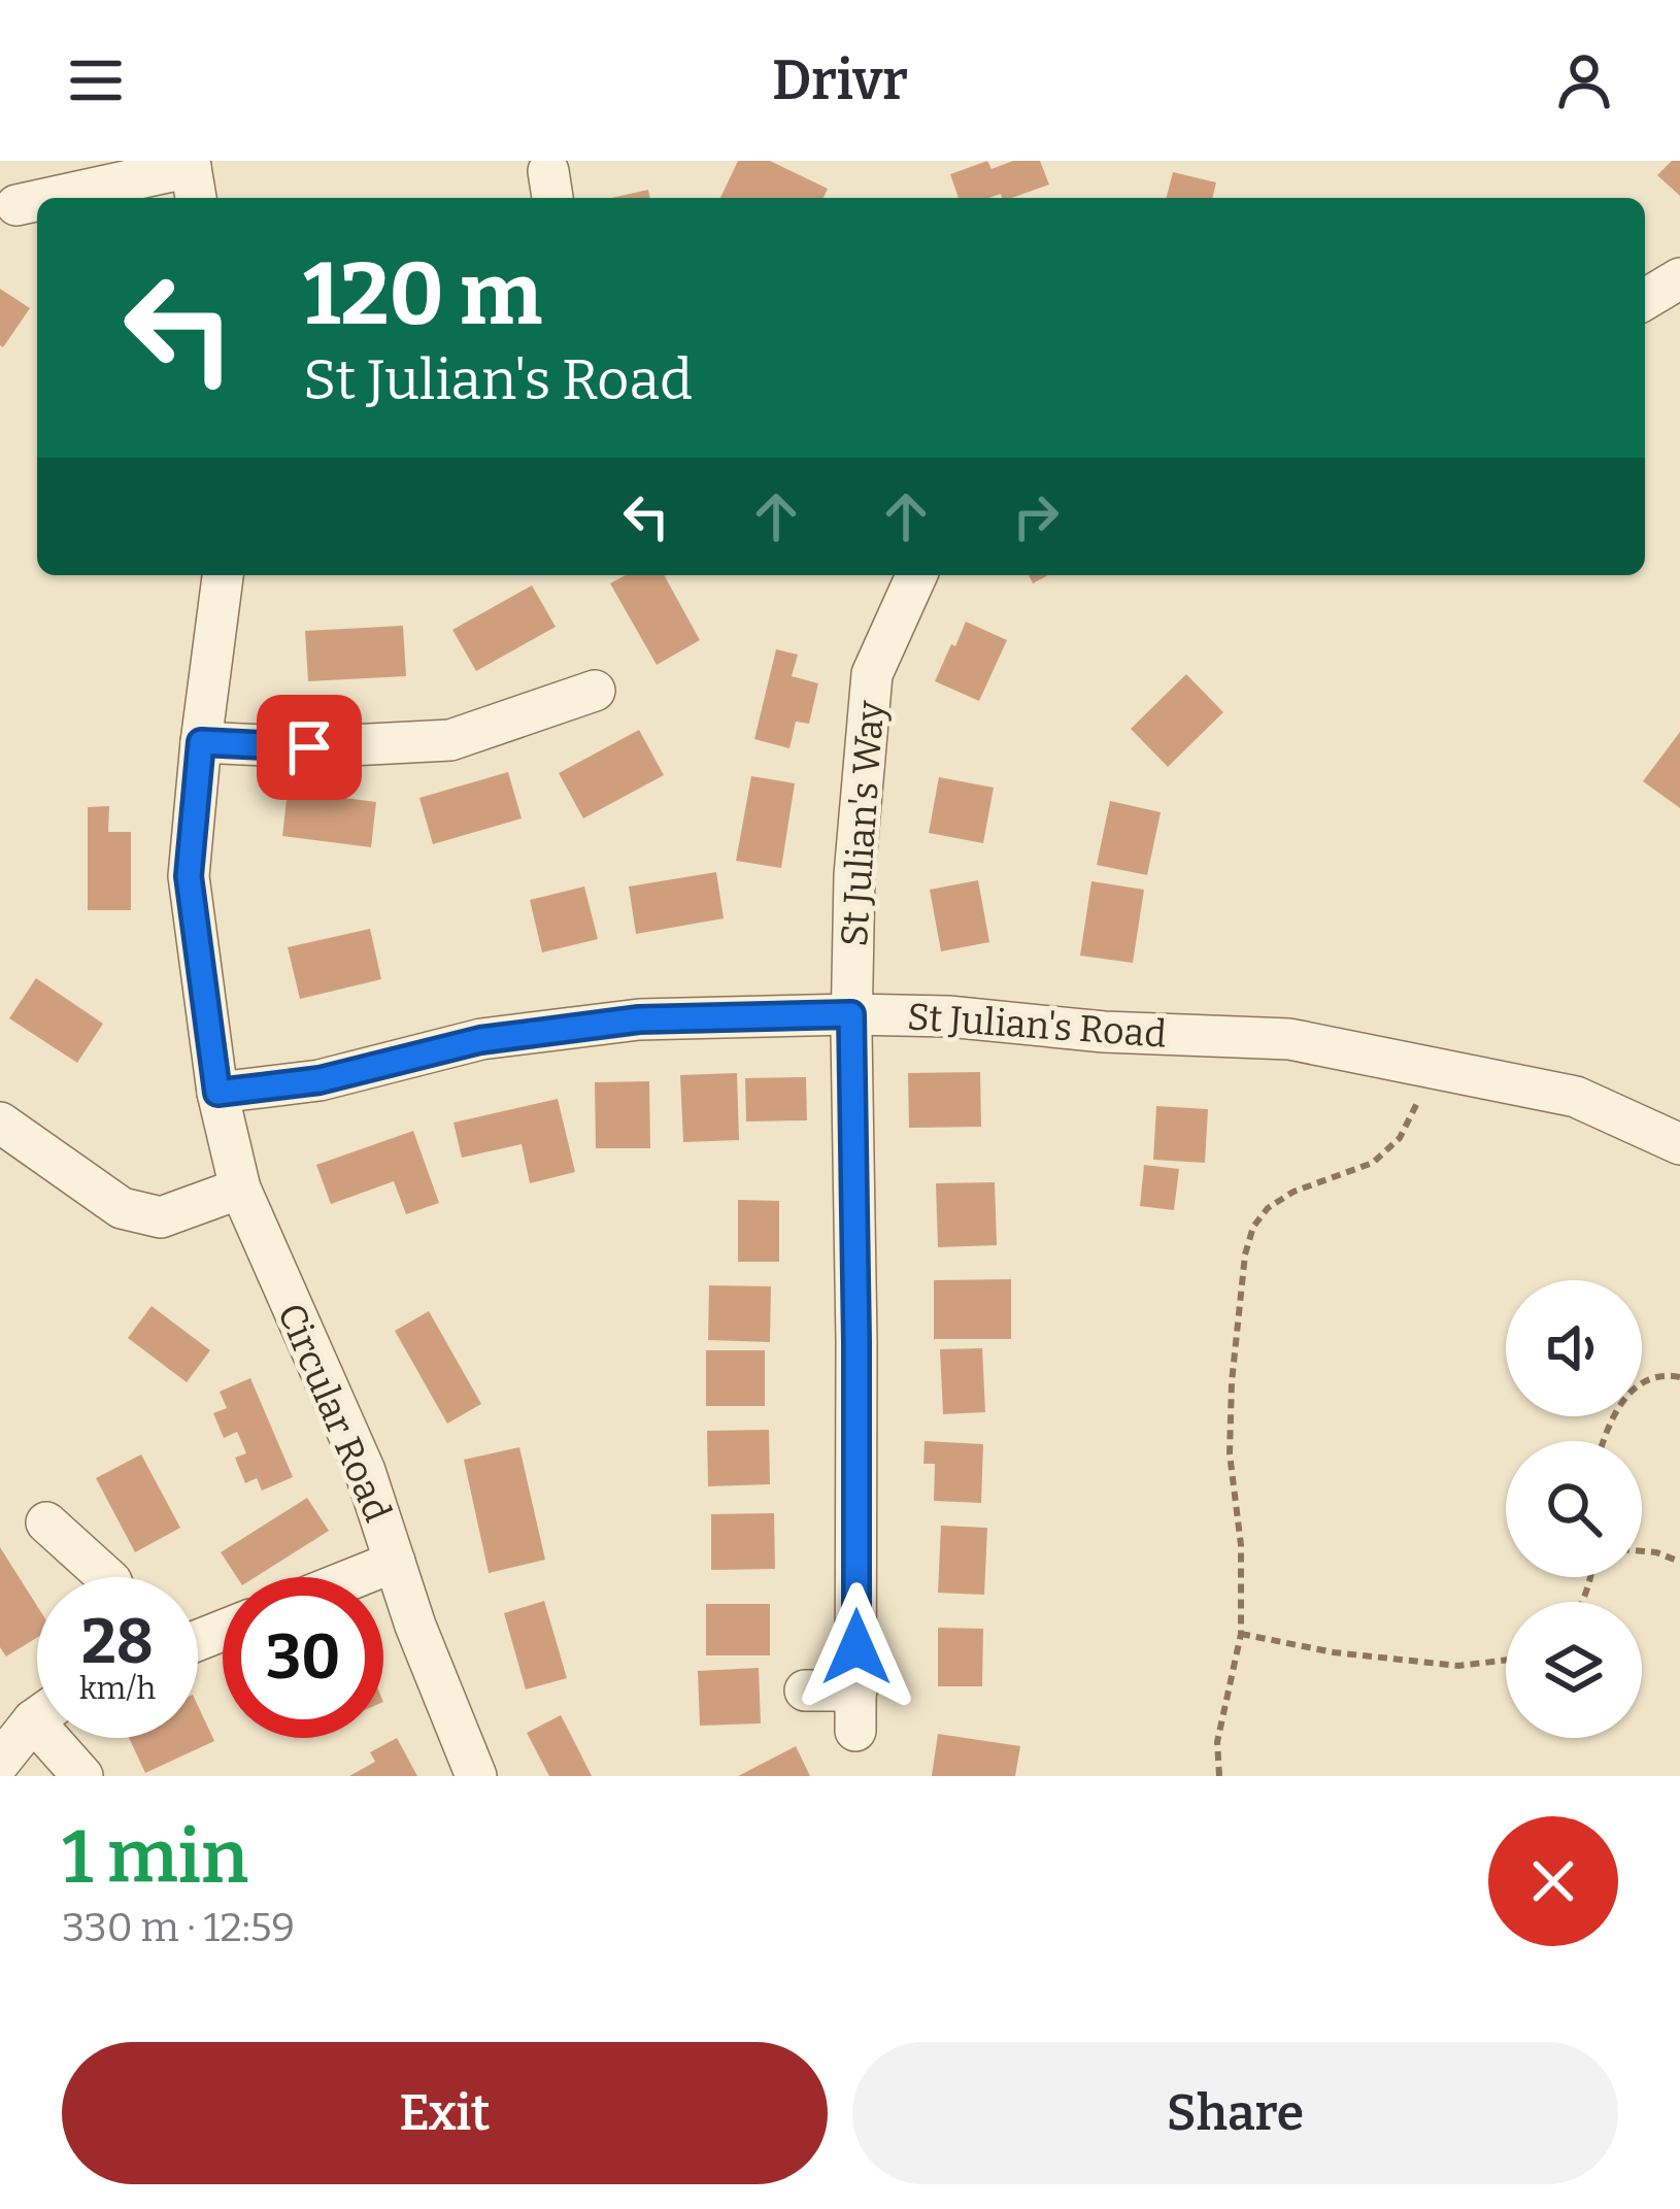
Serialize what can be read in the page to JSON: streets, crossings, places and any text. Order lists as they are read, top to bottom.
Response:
{
  "streets": {
    "street": ["St Julian's Way", "St Julian's Road", "Circular Road"]
  },
  "crossings": [
    ["St Julian's Way", "St Julian's Road"],
    ["St Julian's Road", "Circular Road"]
  ],
  "page": {
    "header": "Drivr",
    "turn": ["120 m", "St Julian's Road"],
    "speed": "28 km/h",
    "limit": "30",
    "heading": ["1 min", "330 m · 12:59"],
    "buttons": ["Exit", "Share"]
  }
}
